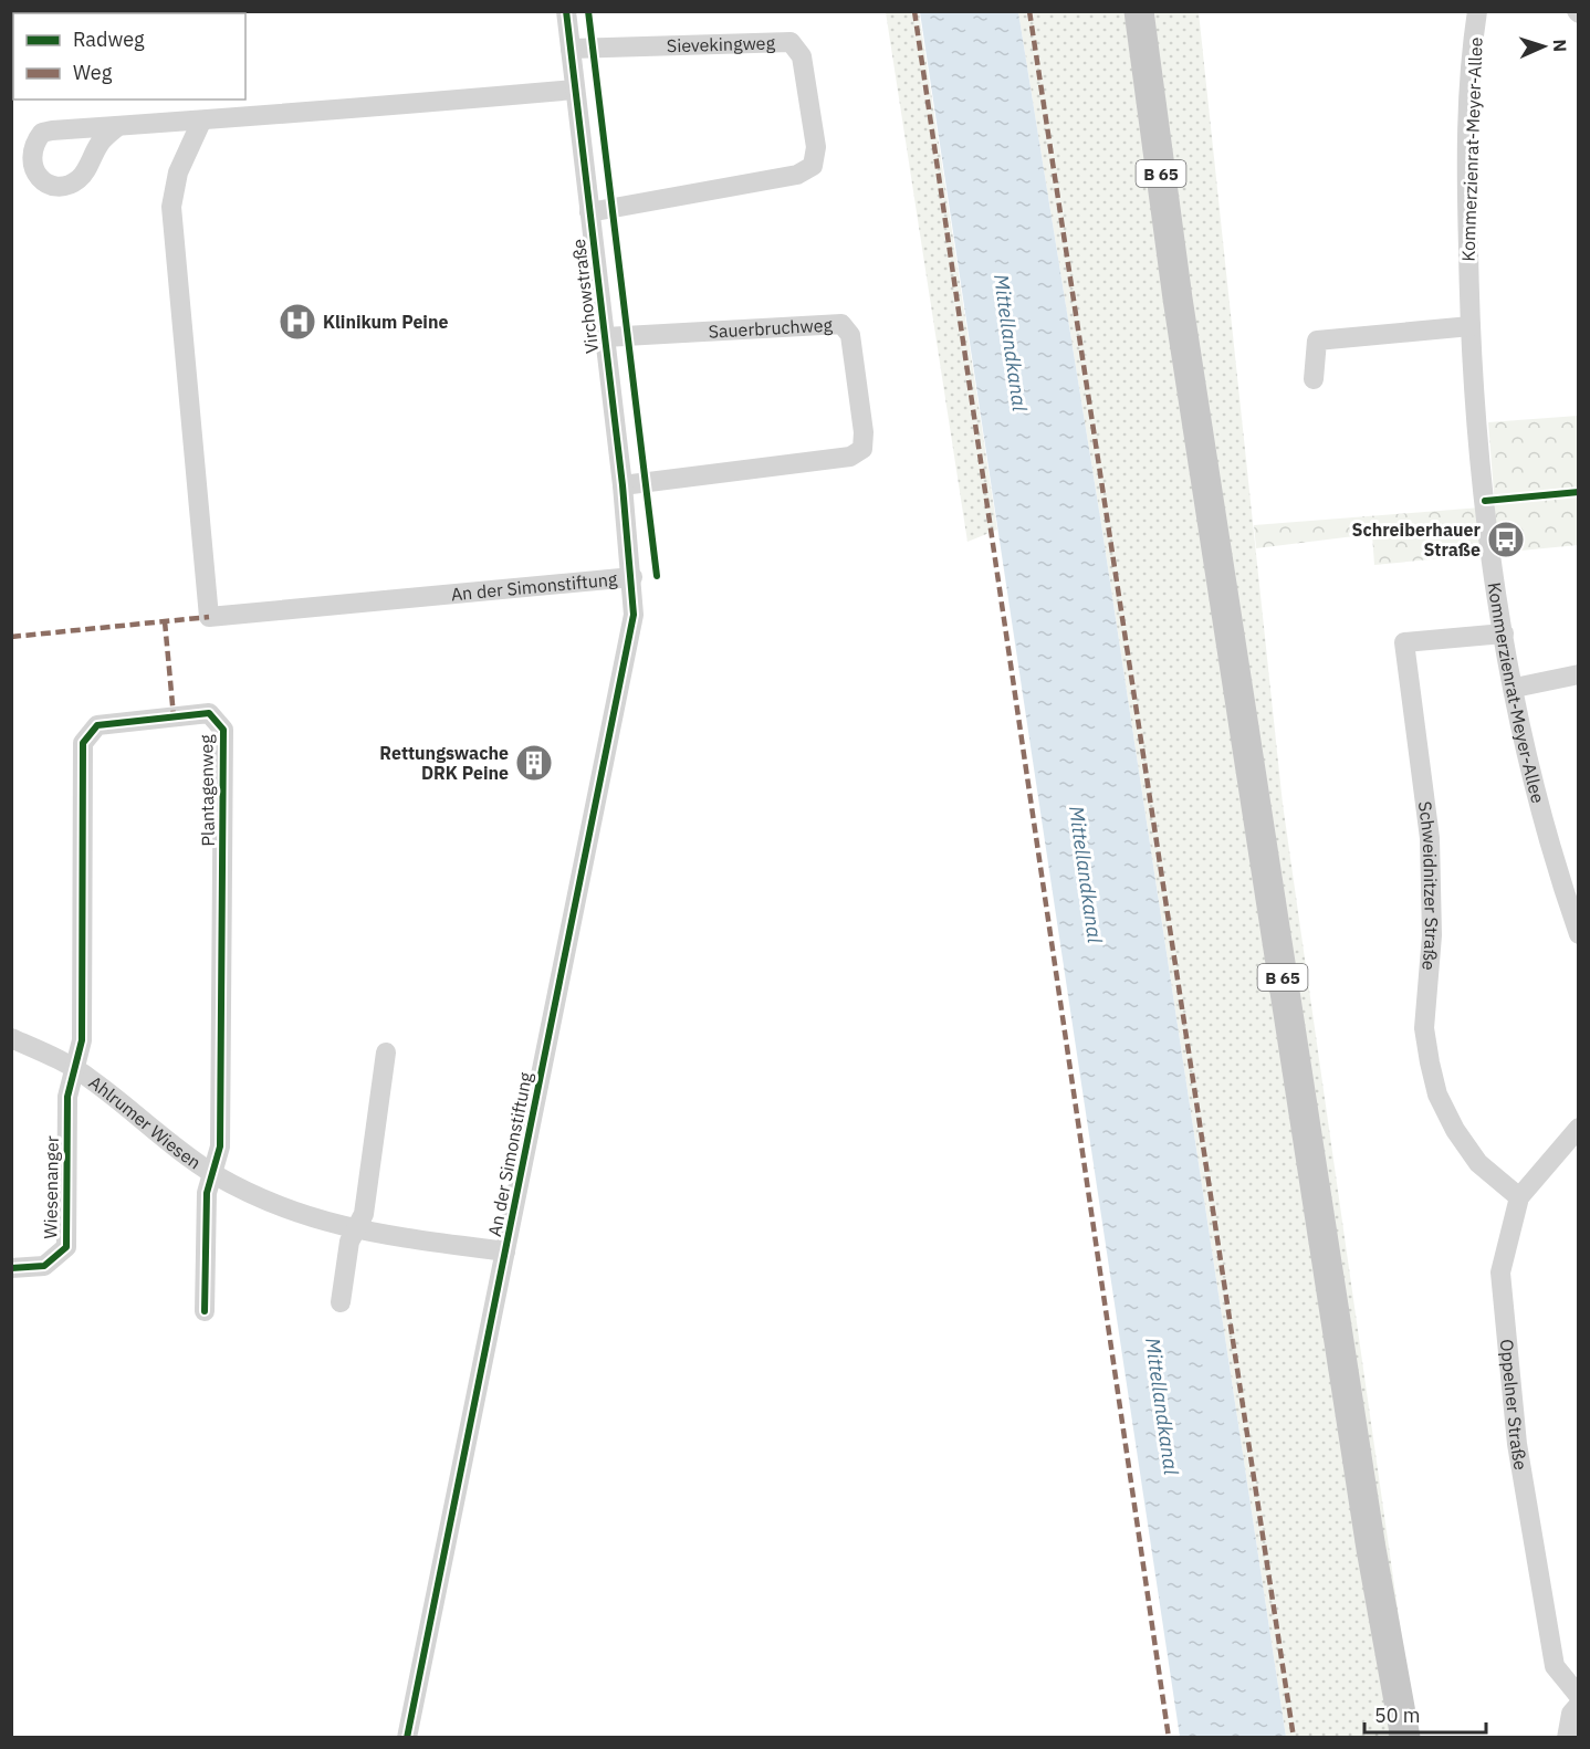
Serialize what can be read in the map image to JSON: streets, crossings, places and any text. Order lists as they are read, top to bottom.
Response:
{
  "streets": {
    "main road": ["B 65"],
    "street": [
      "Sievekingweg",
      "Kommerzienrat-Meyer-Allee",
      "Virchowstraße",
      "Sauerbruchweg",
      "An der Simonstiftung",
      "Plantagenweg",
      "Schweidnitzer Straße",
      "Ahlrumer Wiesen",
      "Wiesenanger",
      "Oppelner Straße"
    ]
  },
  "crossings": [
    ["Sievekingweg", "Virchowstraße"],
    ["Kommerzienrat-Meyer-Allee", "Schweidnitzer Straße"],
    ["Virchowstraße", "Sauerbruchweg"],
    ["Virchowstraße", "An der Simonstiftung"],
    ["An der Simonstiftung", "Ahlrumer Wiesen"],
    ["Plantagenweg", "Ahlrumer Wiesen"],
    ["Plantagenweg", "Wiesenanger"],
    ["Schweidnitzer Straße", "Oppelner Straße"],
    ["Ahlrumer Wiesen", "Wiesenanger"]
  ],
  "water": ["Mittellandkanal"],
  "places": {
    "hospital": ["Klinikum Peine"],
    "bus stop": ["Schreiberhauer Straße"],
    "building": ["Rettungswache DRK Peine"]
  },
  "legend": ["Radweg", "Weg"],
  "scale_bar": "50 m",
  "north": "right"
}
